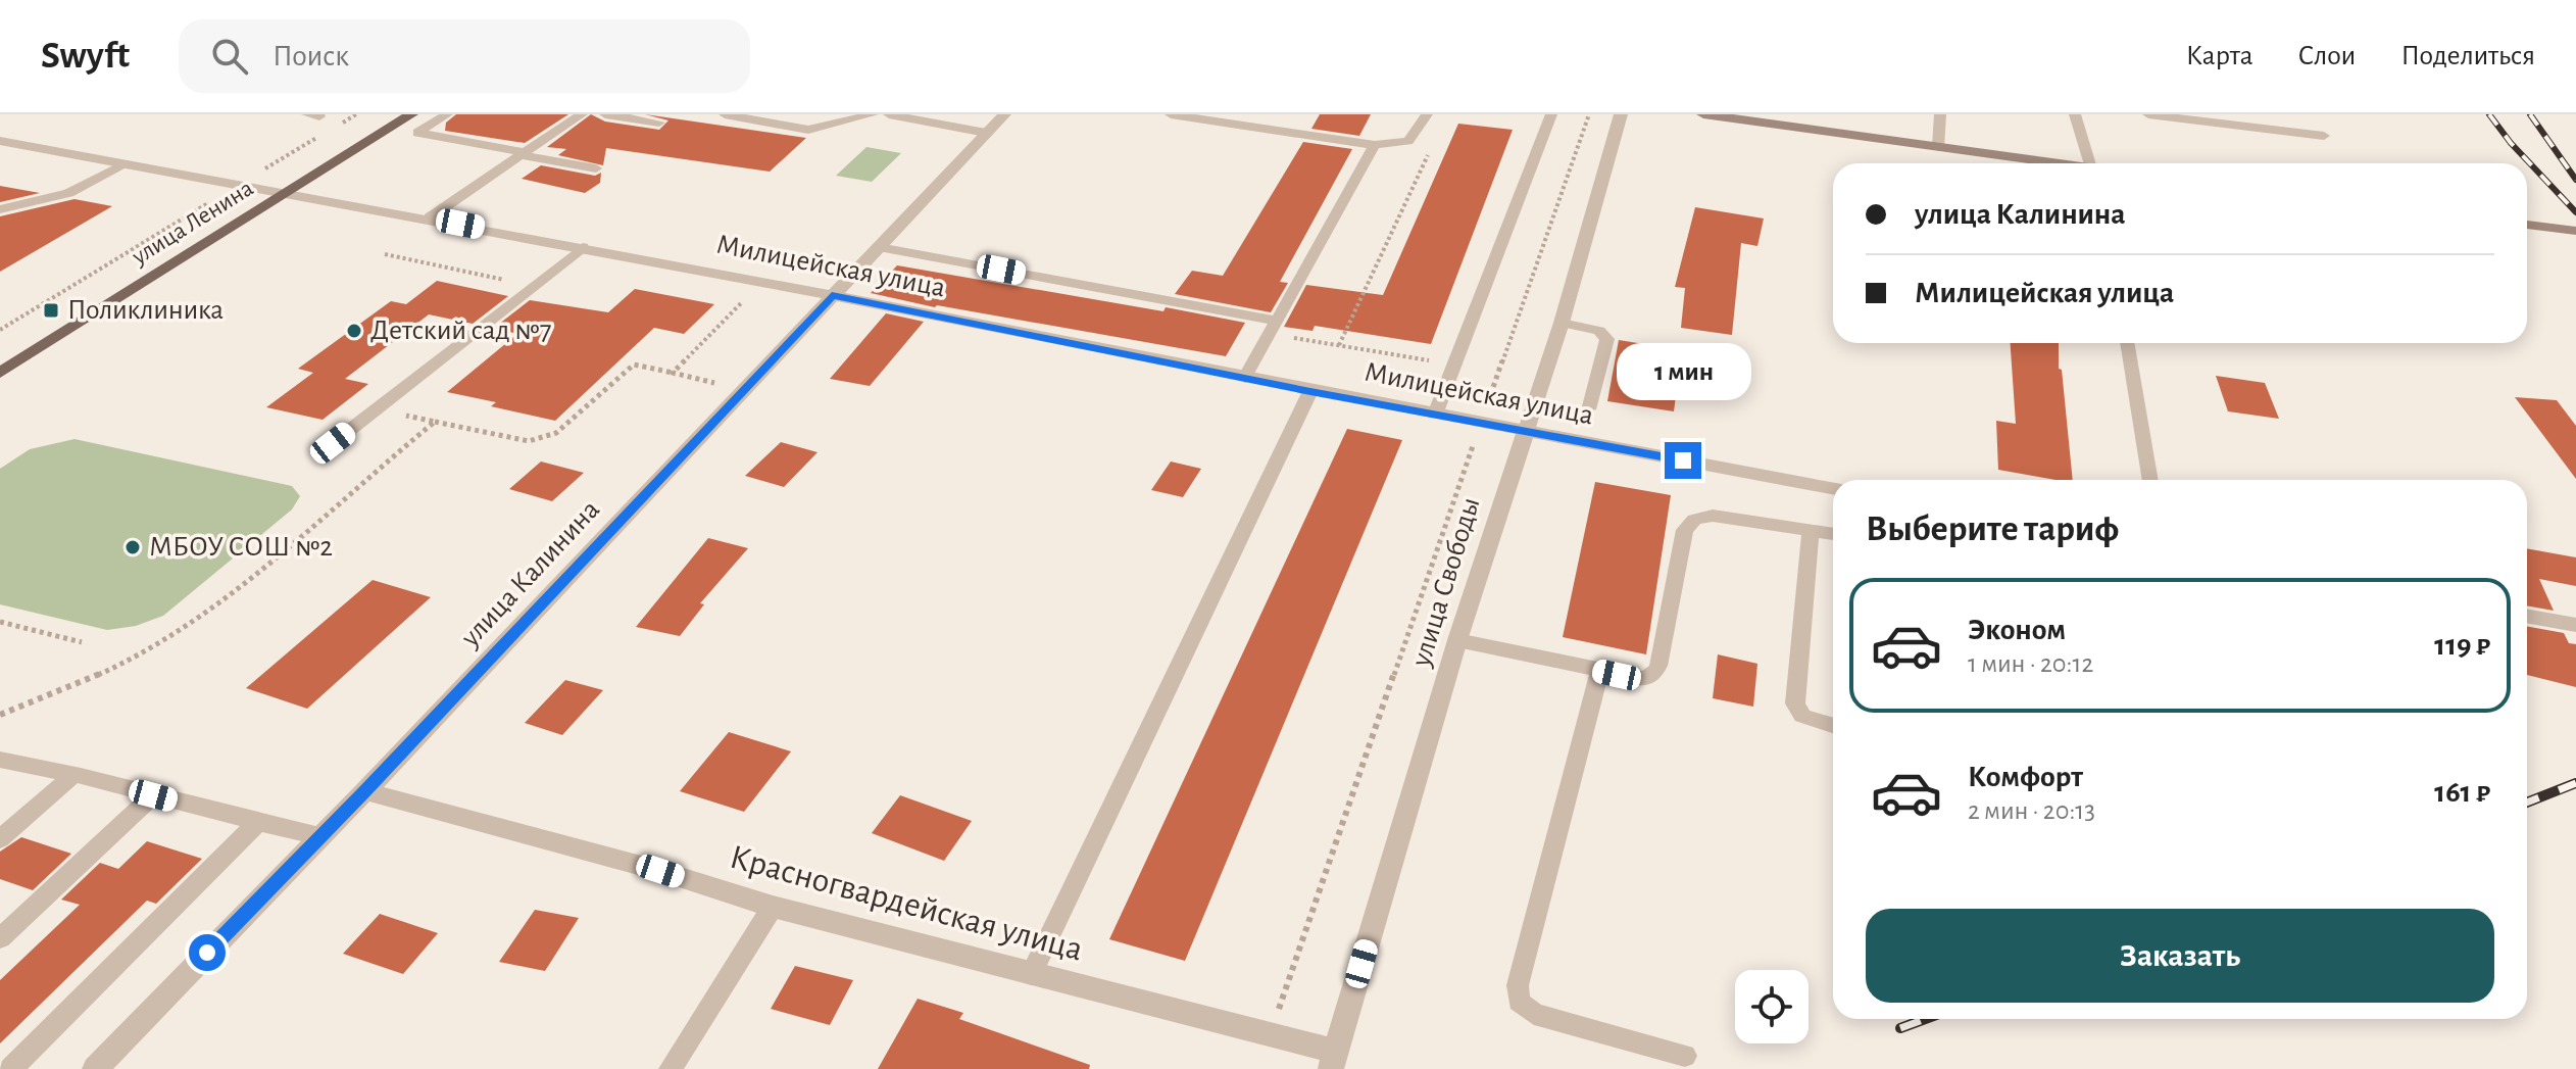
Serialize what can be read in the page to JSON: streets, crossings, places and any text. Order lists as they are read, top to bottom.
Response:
{
  "streets": {
    "main road": ["улица Ленина"],
    "street": [
      "Милицейская улица",
      "улица Калинина",
      "улица Свободы",
      "Красногвардейская улица"
    ]
  },
  "crossings": [
    ["улица Ленина", "Милицейская улица"],
    ["Милицейская улица", "улица Калинина"],
    ["Милицейская улица", "улица Свободы"],
    ["улица Калинина", "Красногвардейская улица"],
    ["улица Свободы", "Красногвардейская улица"]
  ],
  "places": {
    "transit": ["Поликлиника"],
    "other": ["Детский сад №7", "МБОУ СОШ №2"]
  },
  "page": {
    "header": "Swyft",
    "search": "Поиск",
    "nav": ["Карта", "Слои", "Поделиться"],
    "banner": ["улица Калинина", "Милицейская улица"],
    "bubble": "1 мин",
    "heading": "Выберите тариф",
    "list": [
      {
        "name": "Эконом",
        "note": "1 мин · 20:12",
        "value": "119 ₽"
      },
      {
        "name": "Комфорт",
        "note": "2 мин · 20:13",
        "value": "161 ₽"
      }
    ],
    "buttons": "Заказать"
  }
}
